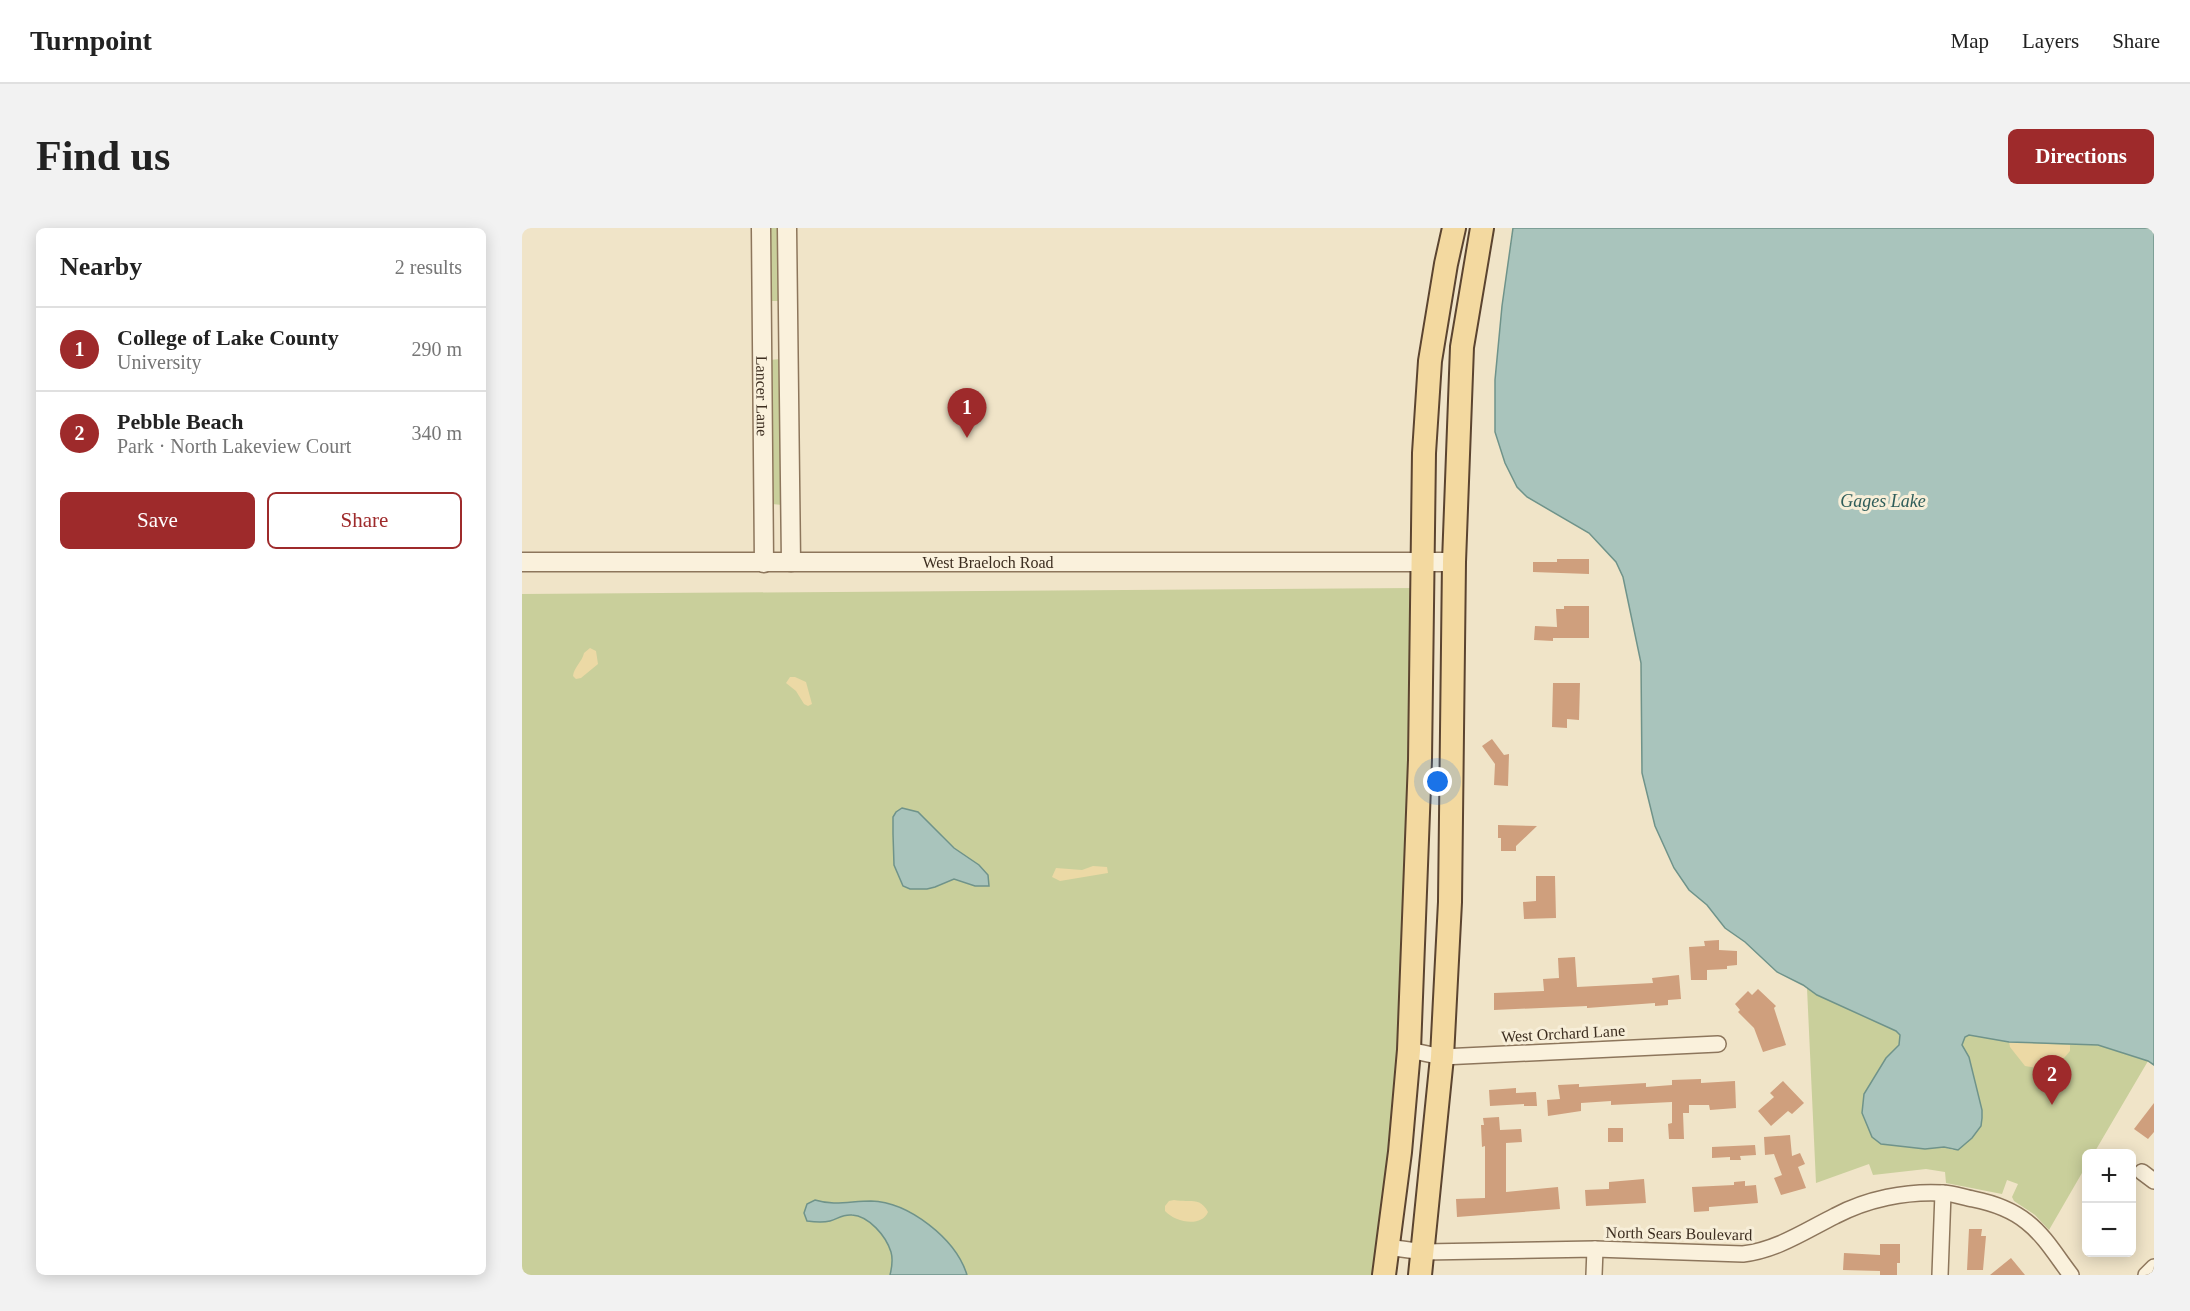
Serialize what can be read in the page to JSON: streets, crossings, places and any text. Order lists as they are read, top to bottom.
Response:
{
  "streets": {
    "street": [
      "Lancer Lane",
      "West Braeloch Road",
      "West Orchard Lane",
      "North Sears Boulevard"
    ]
  },
  "crossings": [
    ["Lancer Lane", "West Braeloch Road"]
  ],
  "water": ["Gages Lake"],
  "page": {
    "header": "Turnpoint",
    "nav": ["Map", "Layers", "Share"],
    "buttons": [
      "Directions",
      ["Save", "Share"]
    ],
    "title": "Find us",
    "heading": ["Nearby", "2 results"],
    "list": [
      {
        "mark": "1",
        "name": "College of Lake County",
        "note": "University",
        "value": "290 m"
      },
      {
        "mark": "2",
        "name": "Pebble Beach",
        "note": "Park · North Lakeview Court",
        "value": "340 m"
      }
    ],
    "pins": ["1", "2"],
    "map_buttons": ["+", "−"]
  }
}
